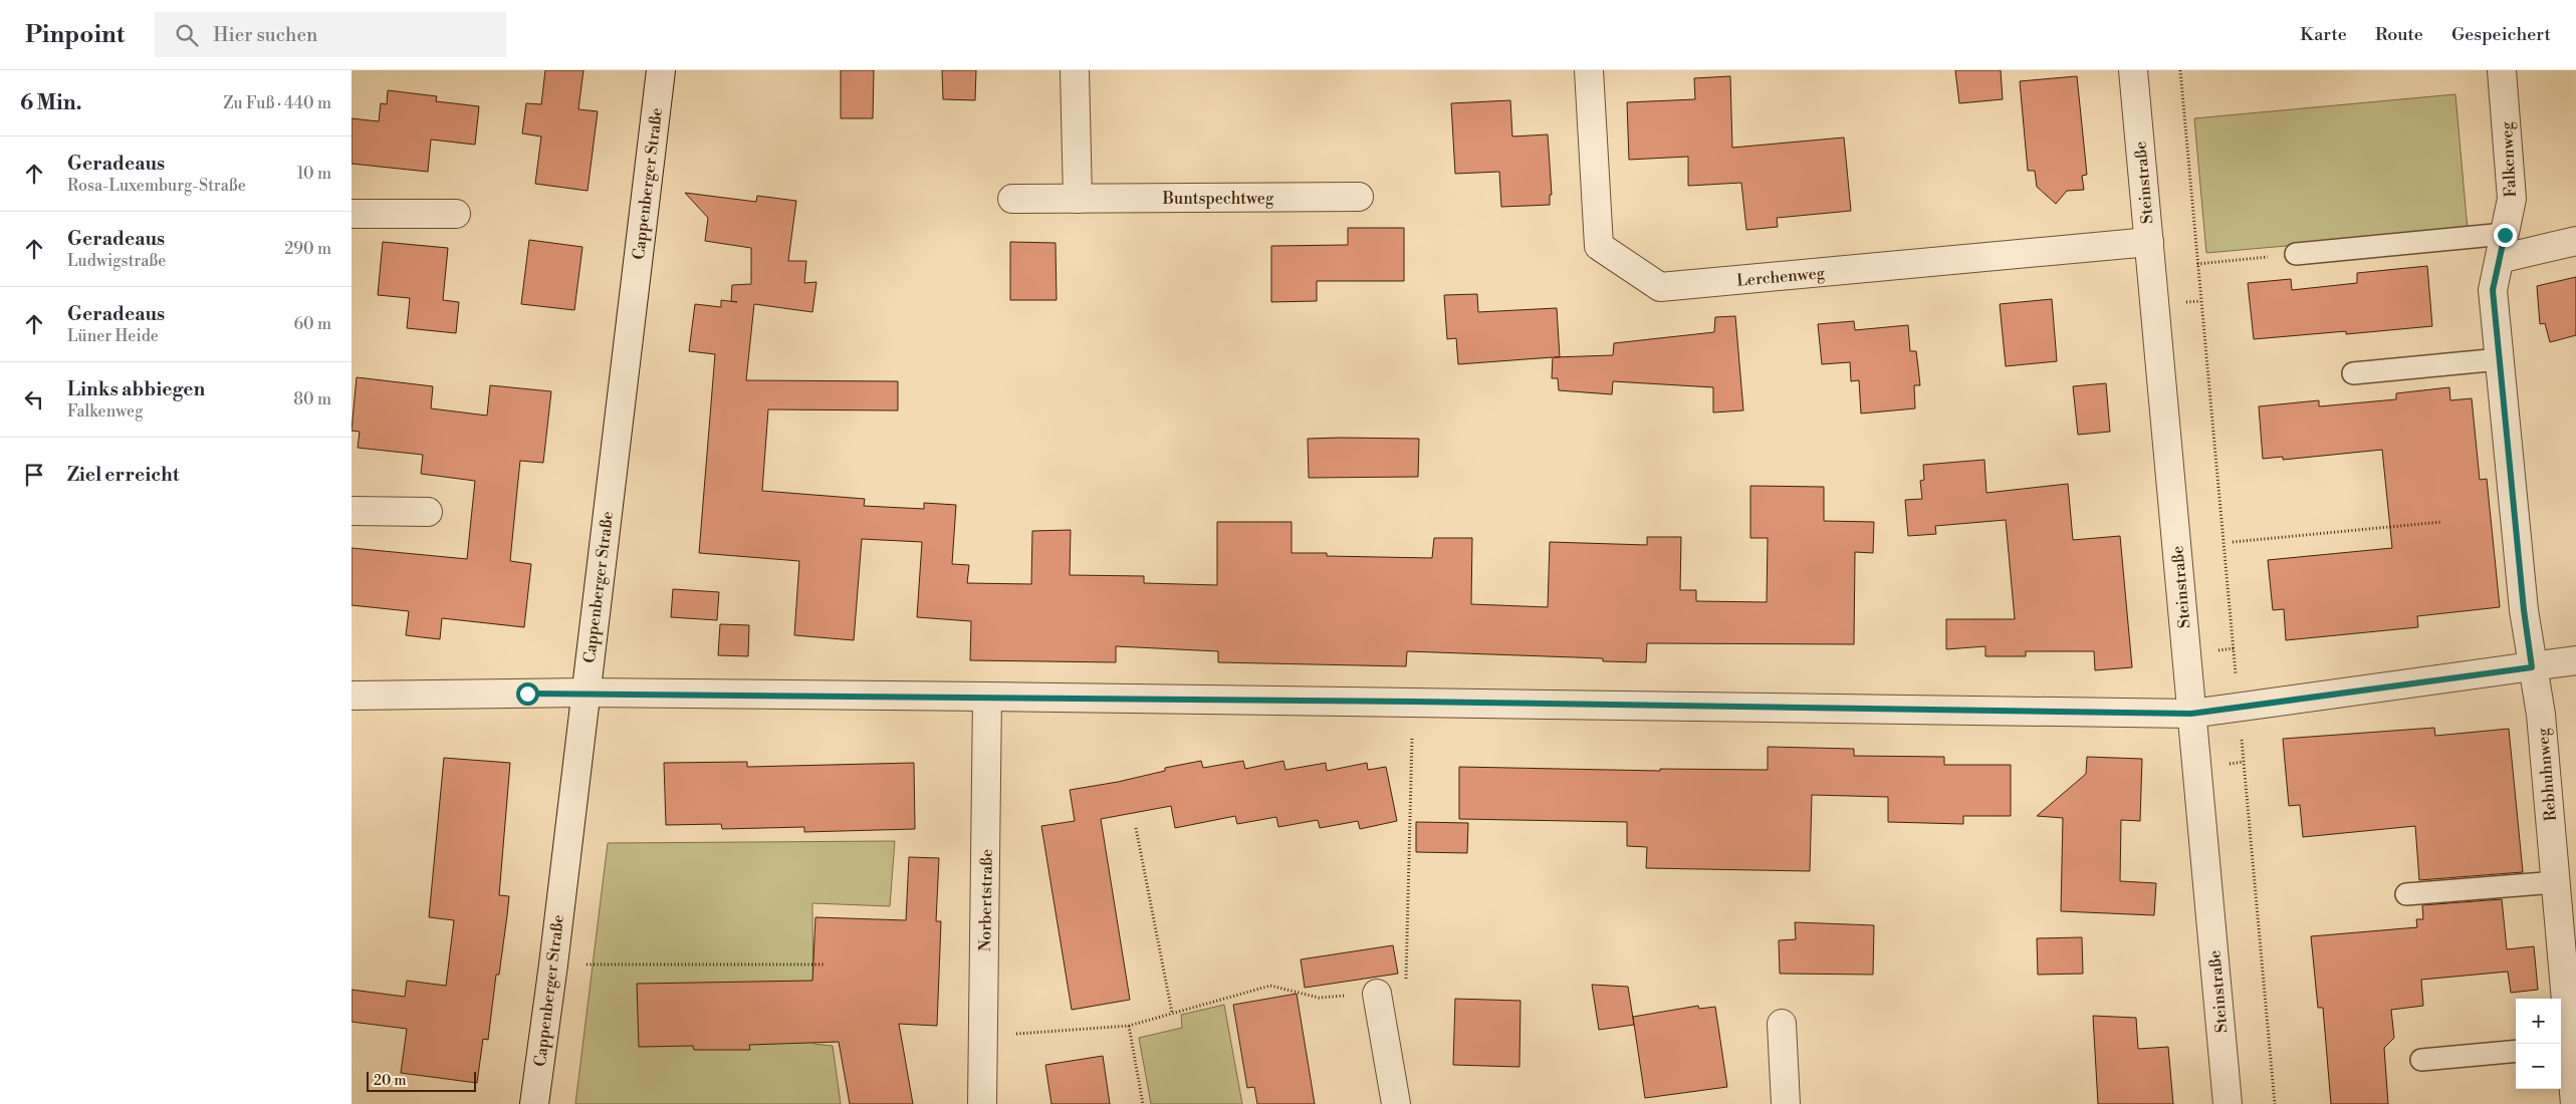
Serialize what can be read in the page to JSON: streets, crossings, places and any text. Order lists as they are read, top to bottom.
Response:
{
  "streets": {
    "street": [
      "Falkenweg",
      "Steinstraße",
      "Cappenberger Straße",
      "Buntspechtweg",
      "Lerchenweg",
      "Rebhuhnweg",
      "Norbertstraße"
    ]
  },
  "crossings": [
    ["Falkenweg", "Rebhuhnweg"],
    ["Steinstraße", "Lerchenweg"]
  ],
  "scale_bar": "20 m",
  "page": {
    "header": "Pinpoint",
    "search": "Hier suchen",
    "nav": ["Karte", "Route", "Gespeichert"],
    "heading": ["6 Min.", "Zu Fuß · 440 m"],
    "list": [
      ["Geradeaus", "Rosa-Luxemburg-Straße", "10 m"],
      ["Geradeaus", "Ludwigstraße", "290 m"],
      ["Geradeaus", "Lüner Heide", "60 m"],
      ["Links abbiegen", "Falkenweg", "80 m"],
      "Ziel erreicht"
    ],
    "map_buttons": ["+", "−"],
    "scale": "20 m"
  }
}
